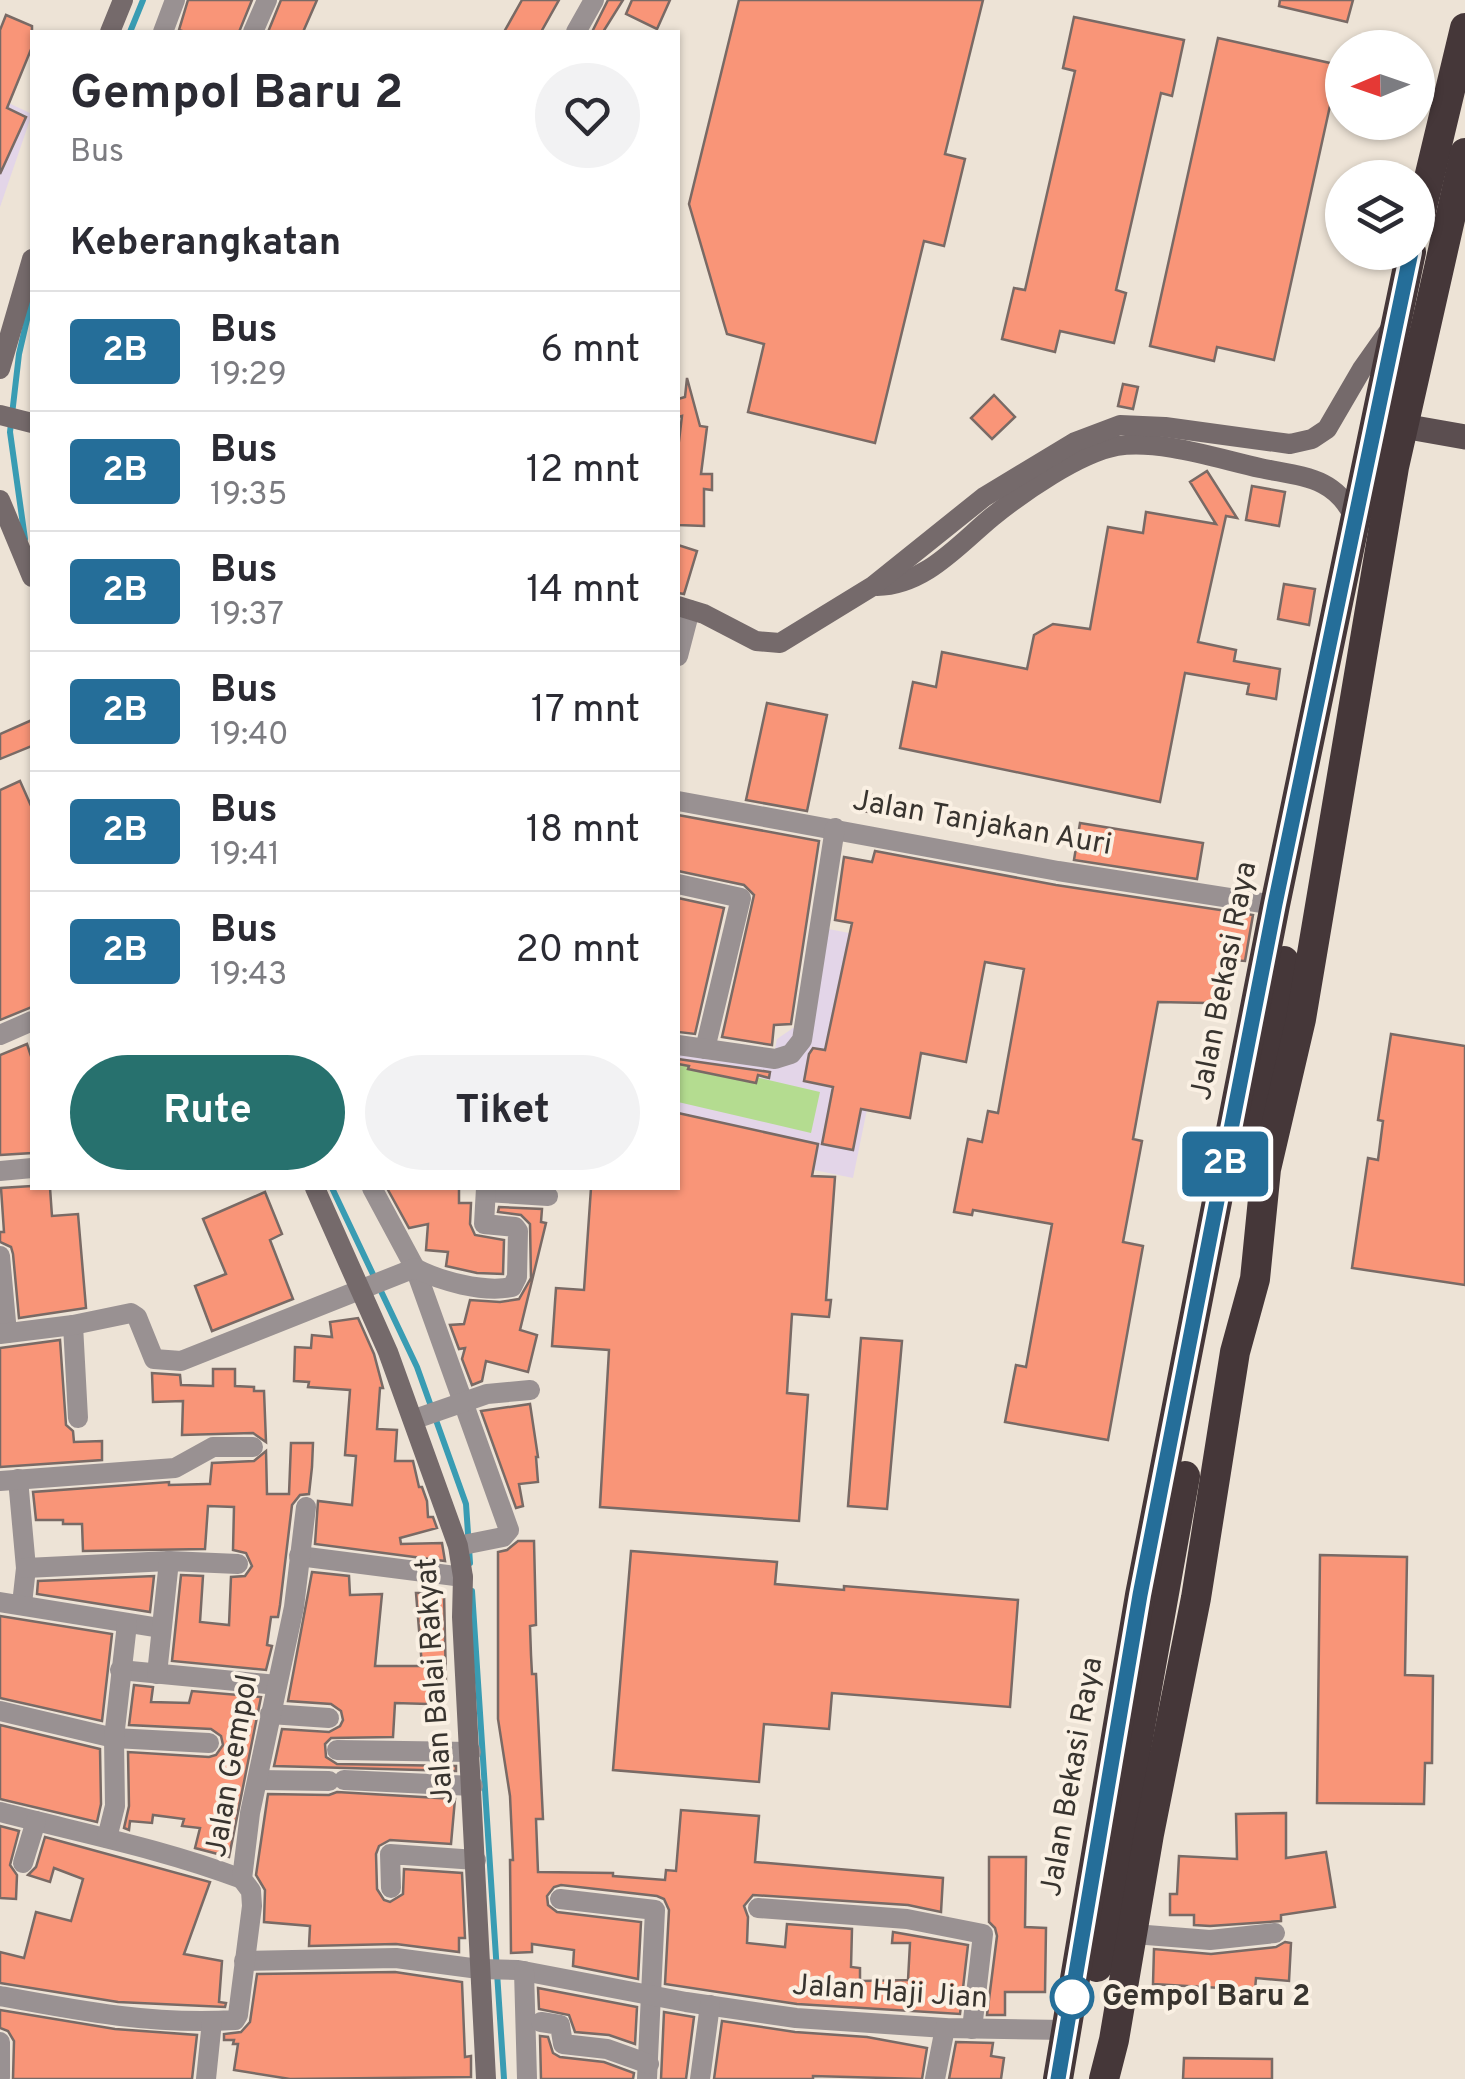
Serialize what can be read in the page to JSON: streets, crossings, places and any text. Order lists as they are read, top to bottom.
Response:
{
  "streets": {
    "highway": ["Jalan Bekasi Raya"],
    "street": [
      "Jalan Tanjakan Auri",
      "Jalan Balai Rakyat",
      "Jalan Gempol",
      "Jalan Haji Jian"
    ]
  },
  "crossings": [
    ["Jalan Tanjakan Auri", "Jalan Bekasi Raya"],
    ["Jalan Bekasi Raya", "Jalan Haji Jian"],
    ["Jalan Balai Rakyat", "Jalan Haji Jian"],
    ["Jalan Gempol", "Jalan Haji Jian"]
  ],
  "places": ["Gempol Baru 2"],
  "lines": ["bus line 2B"],
  "north": "left",
  "page": {
    "on_map": "2B",
    "heading": [
      ["Gempol Baru 2", "Bus"],
      "Keberangkatan"
    ],
    "list": [
      {
        "mark": "2B",
        "name": "Bus",
        "note": "19:29",
        "value": "6 mnt"
      },
      {
        "mark": "2B",
        "name": "Bus",
        "note": "19:35",
        "value": "12 mnt"
      },
      {
        "mark": "2B",
        "name": "Bus",
        "note": "19:37",
        "value": "14 mnt"
      },
      {
        "mark": "2B",
        "name": "Bus",
        "note": "19:40",
        "value": "17 mnt"
      },
      {
        "mark": "2B",
        "name": "Bus",
        "note": "19:41",
        "value": "18 mnt"
      },
      {
        "mark": "2B",
        "name": "Bus",
        "note": "19:43",
        "value": "20 mnt"
      }
    ],
    "buttons": ["Rute", "Tiket"]
  }
}
